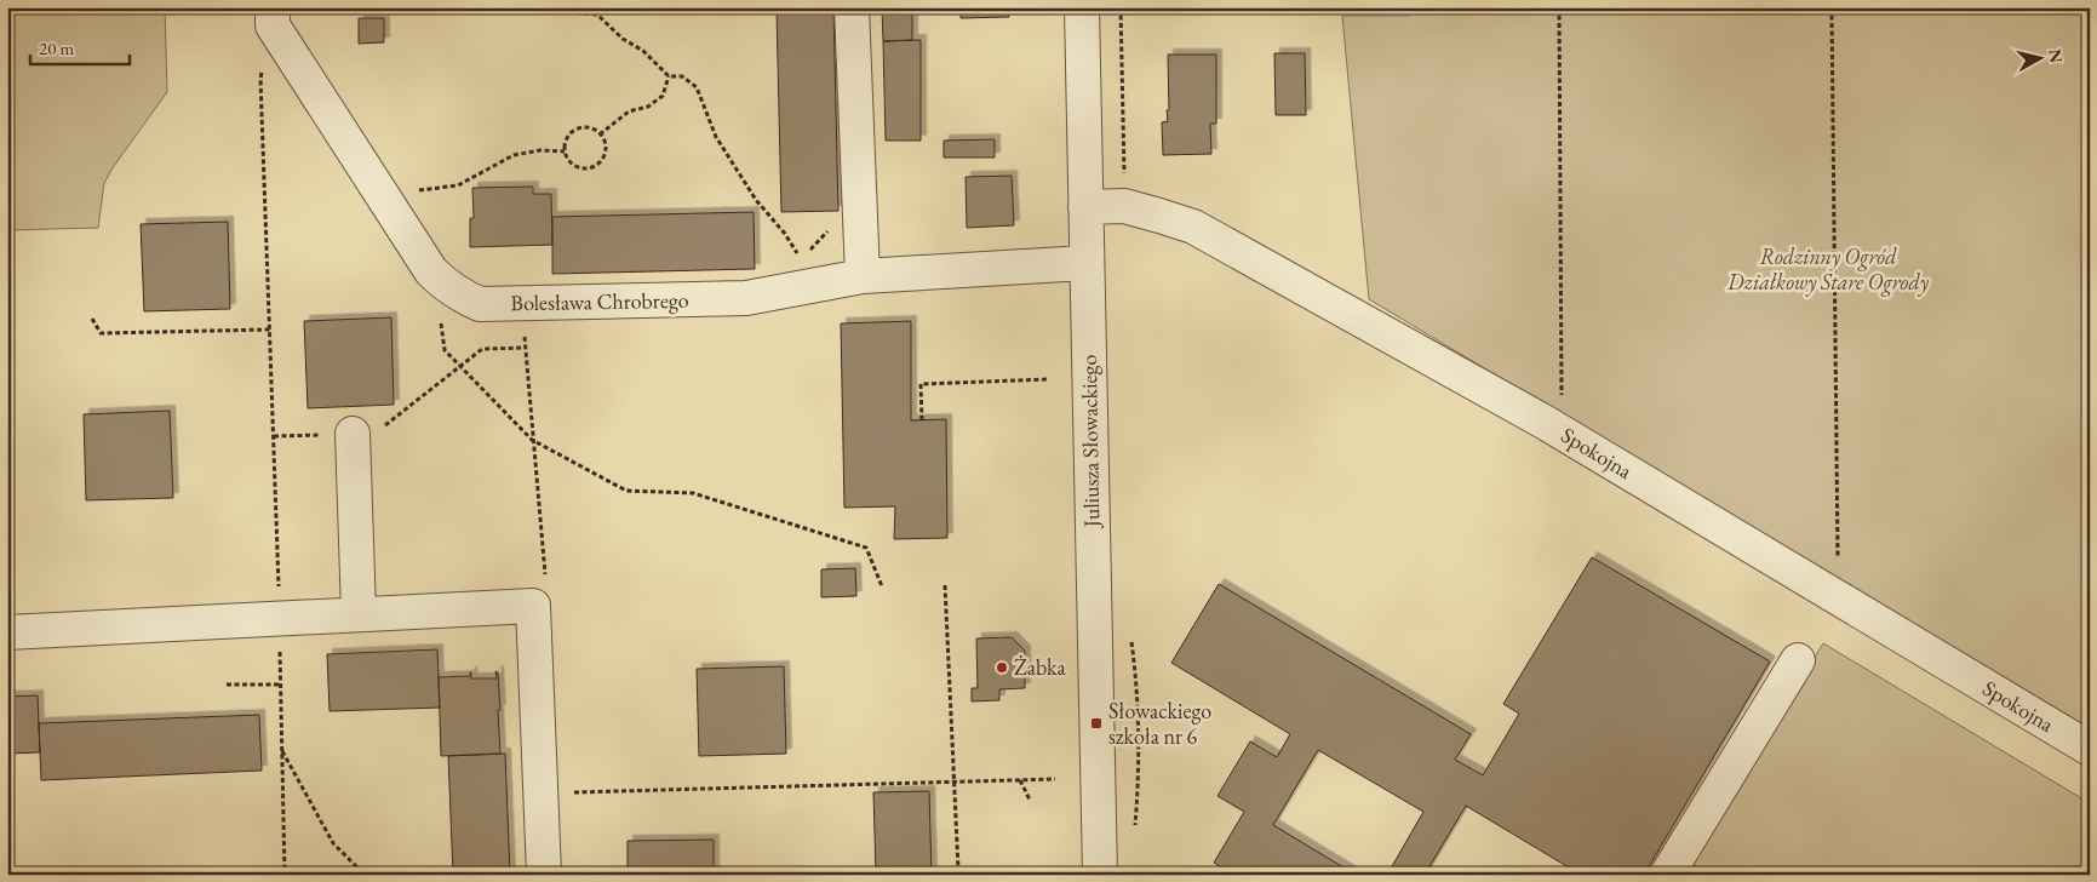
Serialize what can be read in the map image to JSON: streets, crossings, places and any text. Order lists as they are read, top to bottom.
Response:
{
  "streets": {
    "street": ["Bolesława Chrobrego", "Juliusza Słowackiego", "Spokojna"]
  },
  "crossings": [
    ["Bolesława Chrobrego", "Juliusza Słowackiego"],
    ["Juliusza Słowackiego", "Spokojna"]
  ],
  "parks": ["Rodzinny Ogród Działkowy Stare Ogrody"],
  "places": {
    "other": ["Żabka"],
    "transit": ["Słowackiego szkoła nr 6"]
  },
  "scale_bar": "20 m",
  "north": "right"
}
